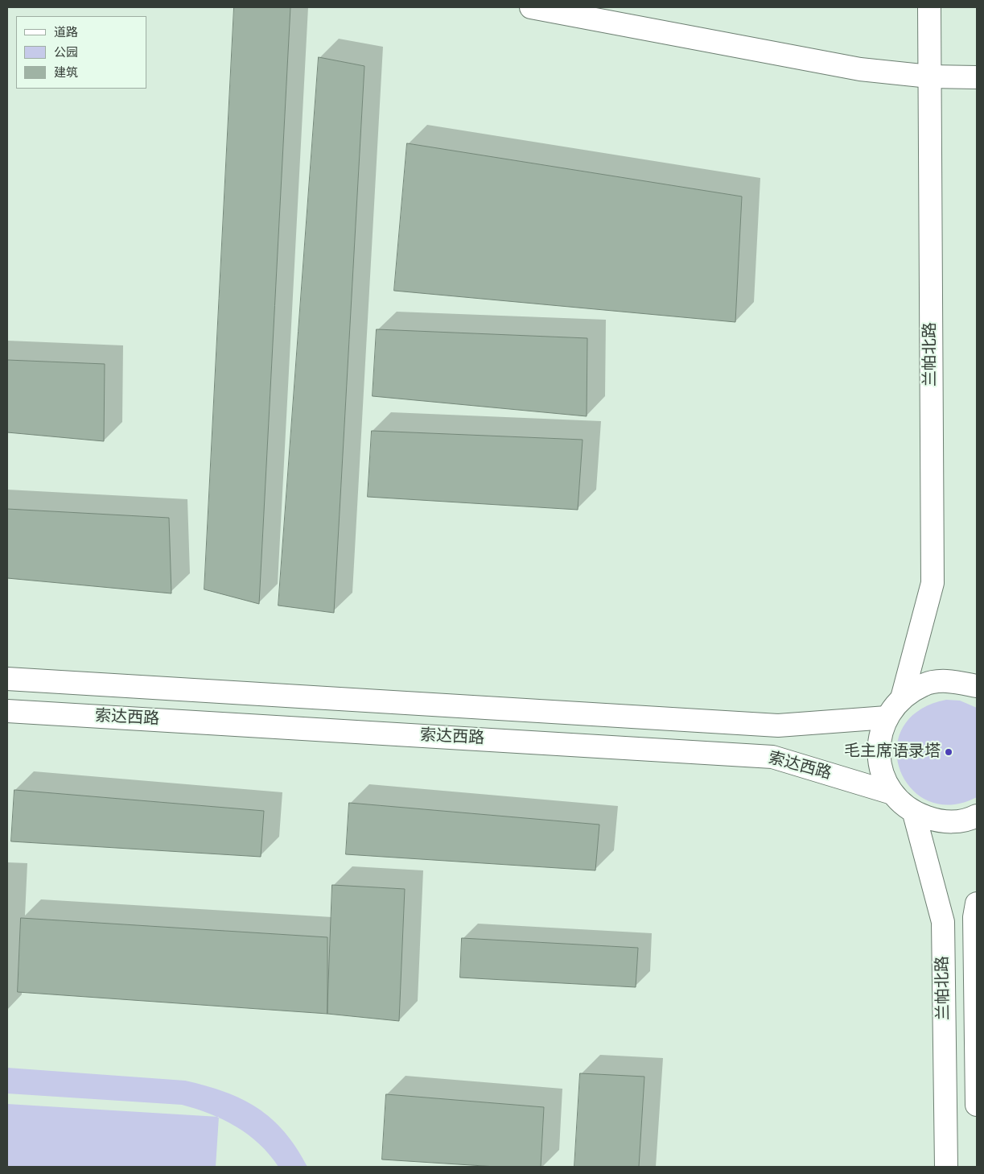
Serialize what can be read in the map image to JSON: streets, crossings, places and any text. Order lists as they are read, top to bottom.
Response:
{
  "streets": {
    "main road": ["兰帕北路", "索达西路"]
  },
  "places": ["毛主席语录塔"],
  "legend": ["道路", "公园", "建筑"]
}
